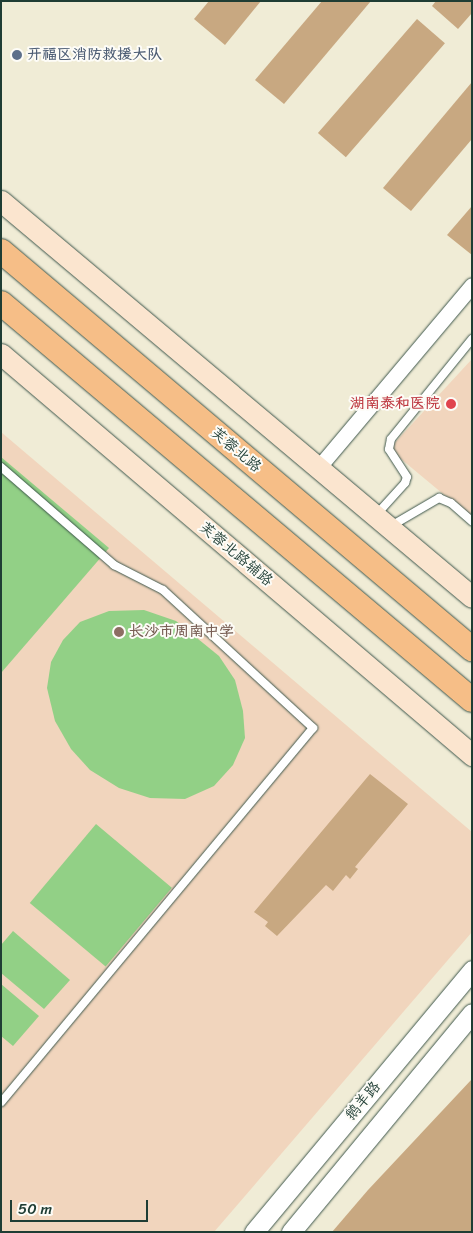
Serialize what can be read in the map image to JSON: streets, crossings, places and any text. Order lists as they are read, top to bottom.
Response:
{
  "streets": {
    "main road": ["芙蓉北路", "芙蓉北路辅路"],
    "street": ["鹅羊路"]
  },
  "places": ["开福区消防救援大队", "湖南泰和医院", "长沙市周南中学"],
  "scale_bar": "50 m"
}
